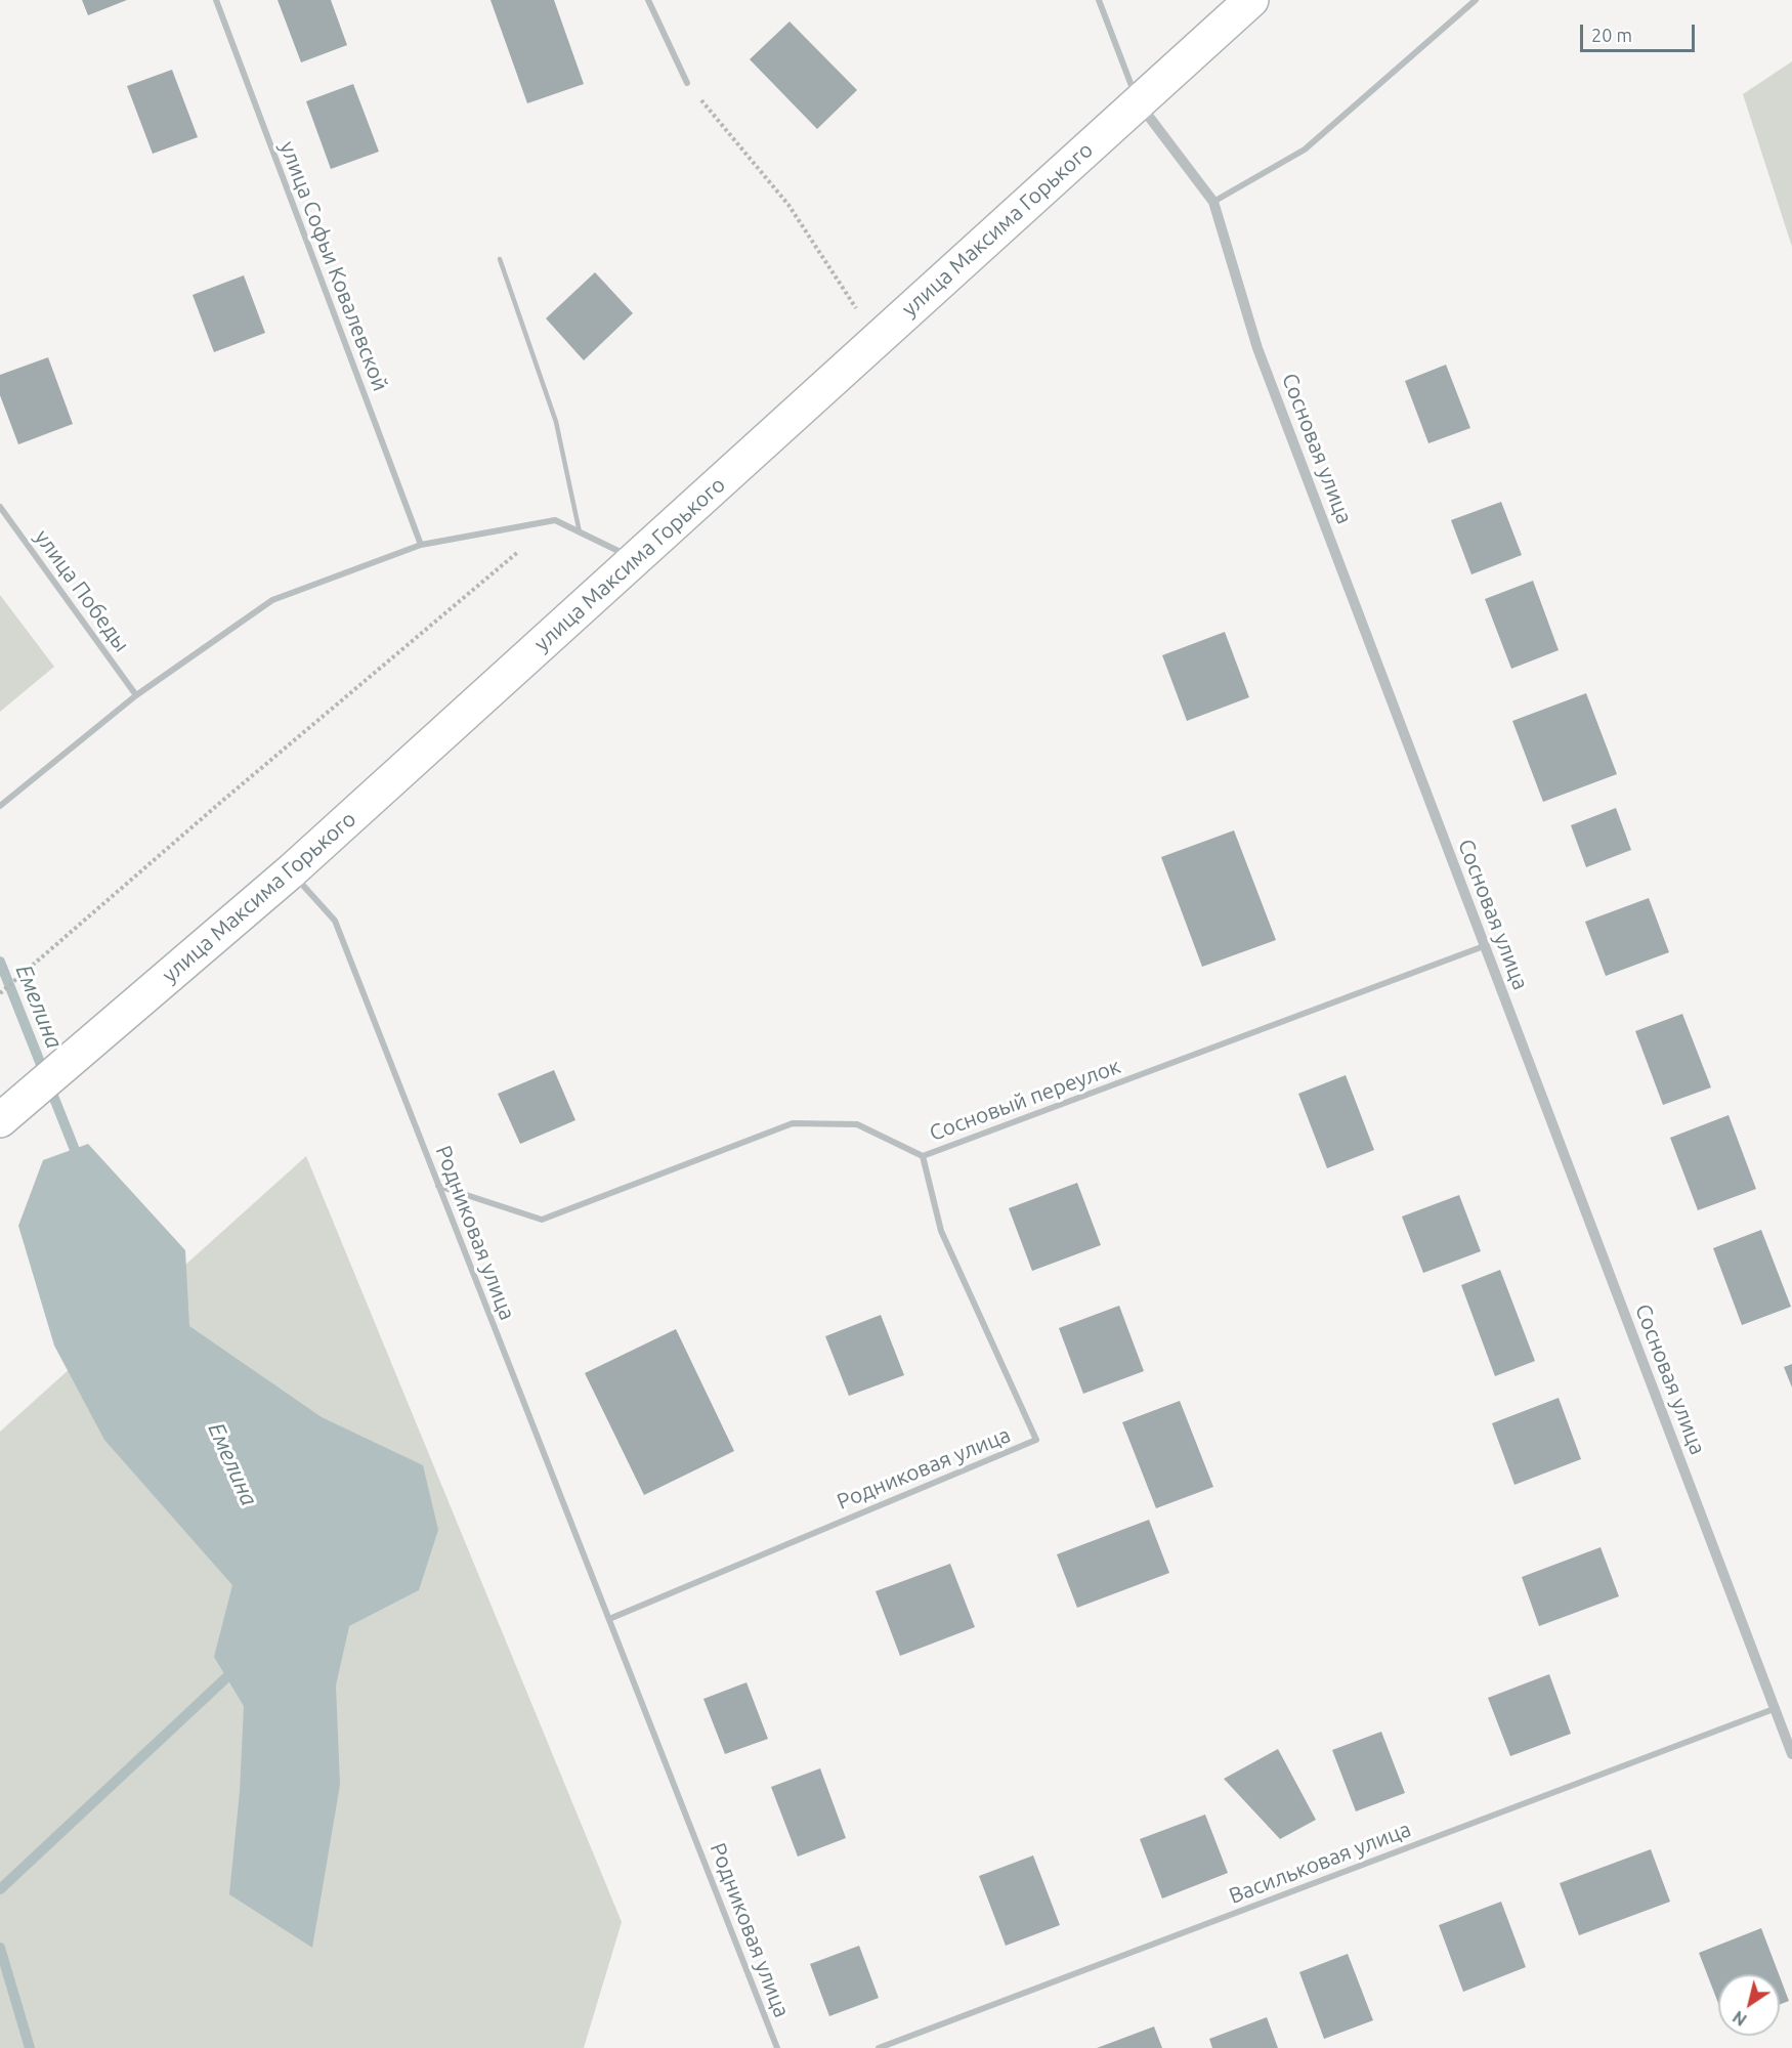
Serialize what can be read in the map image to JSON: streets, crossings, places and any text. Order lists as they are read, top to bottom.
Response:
{
  "streets": {
    "main road": ["улица Максима Горького"],
    "street": [
      "улица Софьи Ковалевской",
      "Сосновая улица",
      "улица Победы",
      "Сосновый переулок",
      "Родниковая улица",
      "Васильковая улица"
    ]
  },
  "crossings": [
    ["улица Максима Горького", "Сосновая улица"],
    ["улица Максима Горького", "Родниковая улица"],
    ["Сосновая улица", "Сосновый переулок"],
    ["Сосновая улица", "Васильковая улица"],
    ["Сосновый переулок", "Родниковая улица"]
  ],
  "water": ["Емелина"],
  "scale_bar": "20 m",
  "north": "bottom left"
}
